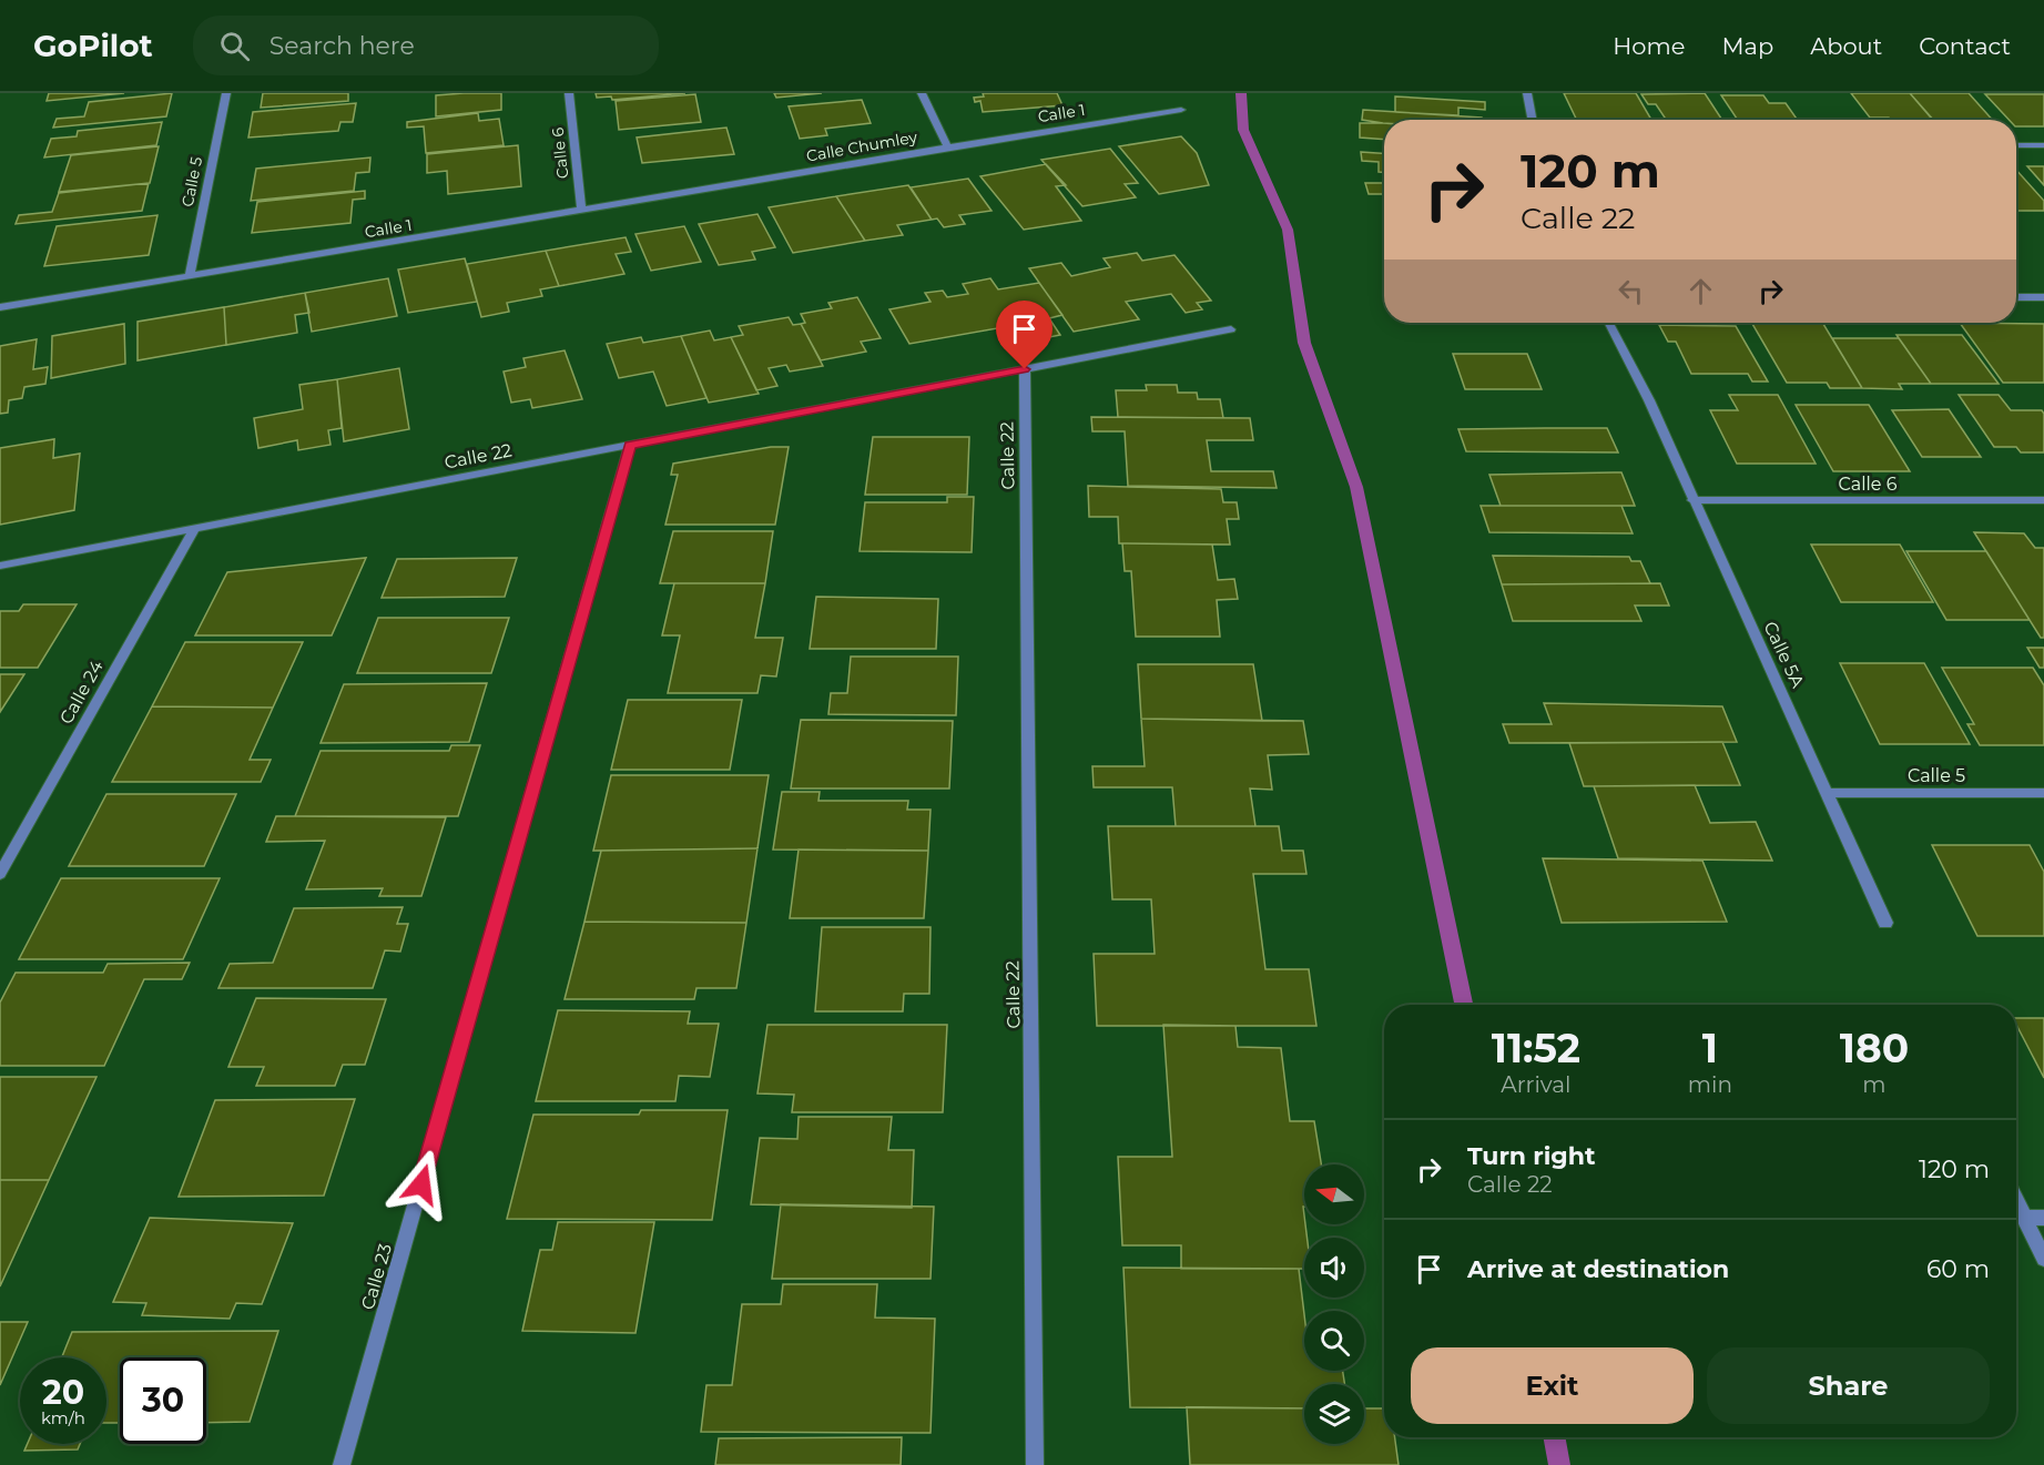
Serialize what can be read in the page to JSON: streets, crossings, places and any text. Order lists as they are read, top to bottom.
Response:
{
  "streets": {
    "street": [
      "Calle 1",
      "Calle Chumley",
      "Calle 6",
      "Calle 5",
      "Calle 22",
      "Calle 5A",
      "Calle 24",
      "Calle 23"
    ]
  },
  "crossings": [
    ["Calle 1", "Calle Chumley"],
    ["Calle 1", "Calle 6"],
    ["Calle 1", "Calle 5"],
    ["Calle 6", "Calle 5A"],
    ["Calle 5", "Calle 5A"],
    ["Calle 22", "Calle 24"],
    ["Calle 22", "Calle 23"]
  ],
  "north": "left",
  "page": {
    "header": "GoPilot",
    "search": "Search here",
    "nav": [
      "Home",
      "Map",
      "About",
      "Contact"
    ],
    "turn": ["120 m", "Calle 22"],
    "eta": [
      "11:52",
      "Arrival",
      "1",
      "min",
      "180",
      "m"
    ],
    "list": [
      {
        "name": "Turn right",
        "note": "Calle 22",
        "value": "120 m"
      },
      {
        "name": "Arrive at destination",
        "value": "60 m"
      }
    ],
    "buttons": ["Exit", "Share"],
    "speed": "20 km/h",
    "limit": "30"
  }
}
